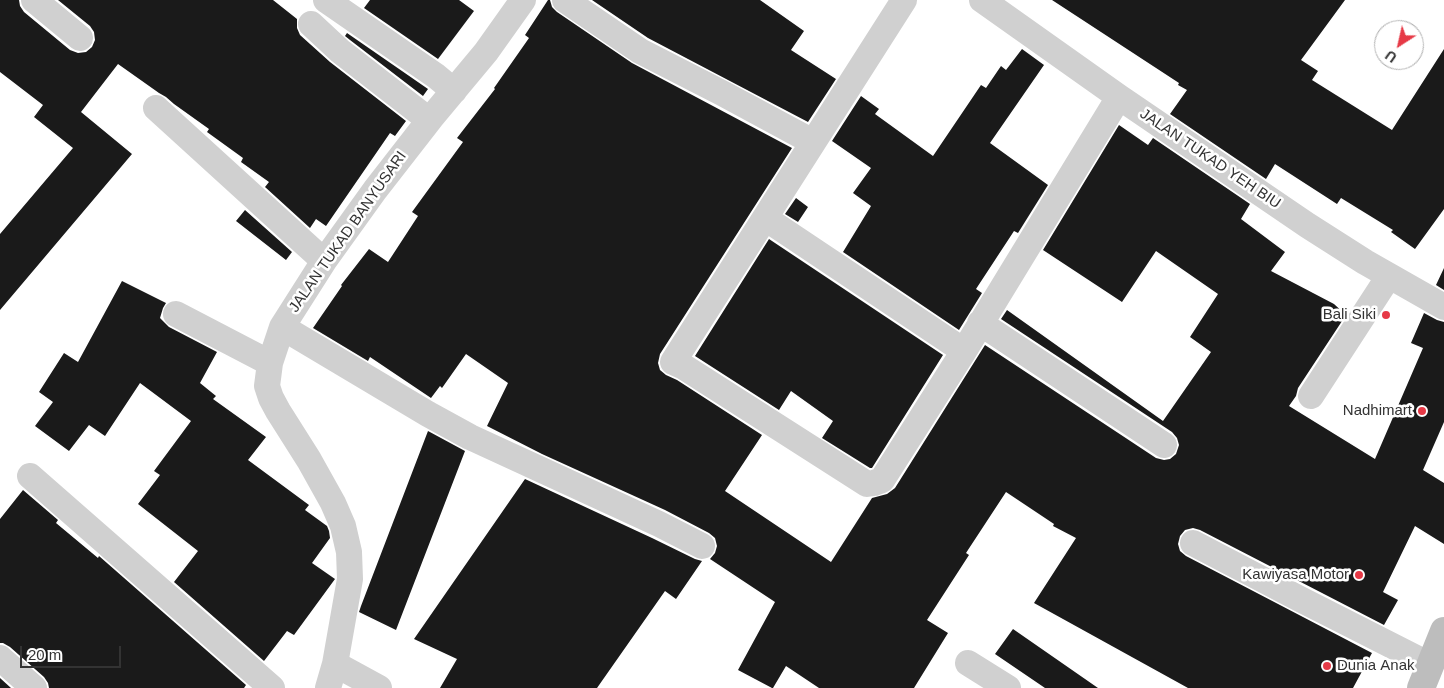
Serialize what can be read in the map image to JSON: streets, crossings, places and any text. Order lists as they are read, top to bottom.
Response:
{
  "streets": {
    "street": ["JALAN TUKAD YEH BIU", "JALAN TUKAD BANYUSARI"]
  },
  "places": [
    "Bali Siki",
    "Nadhimart",
    "Kawiyasa Motor",
    "Dunia Anak"
  ],
  "scale_bar": "20 m",
  "north": "bottom left"
}
